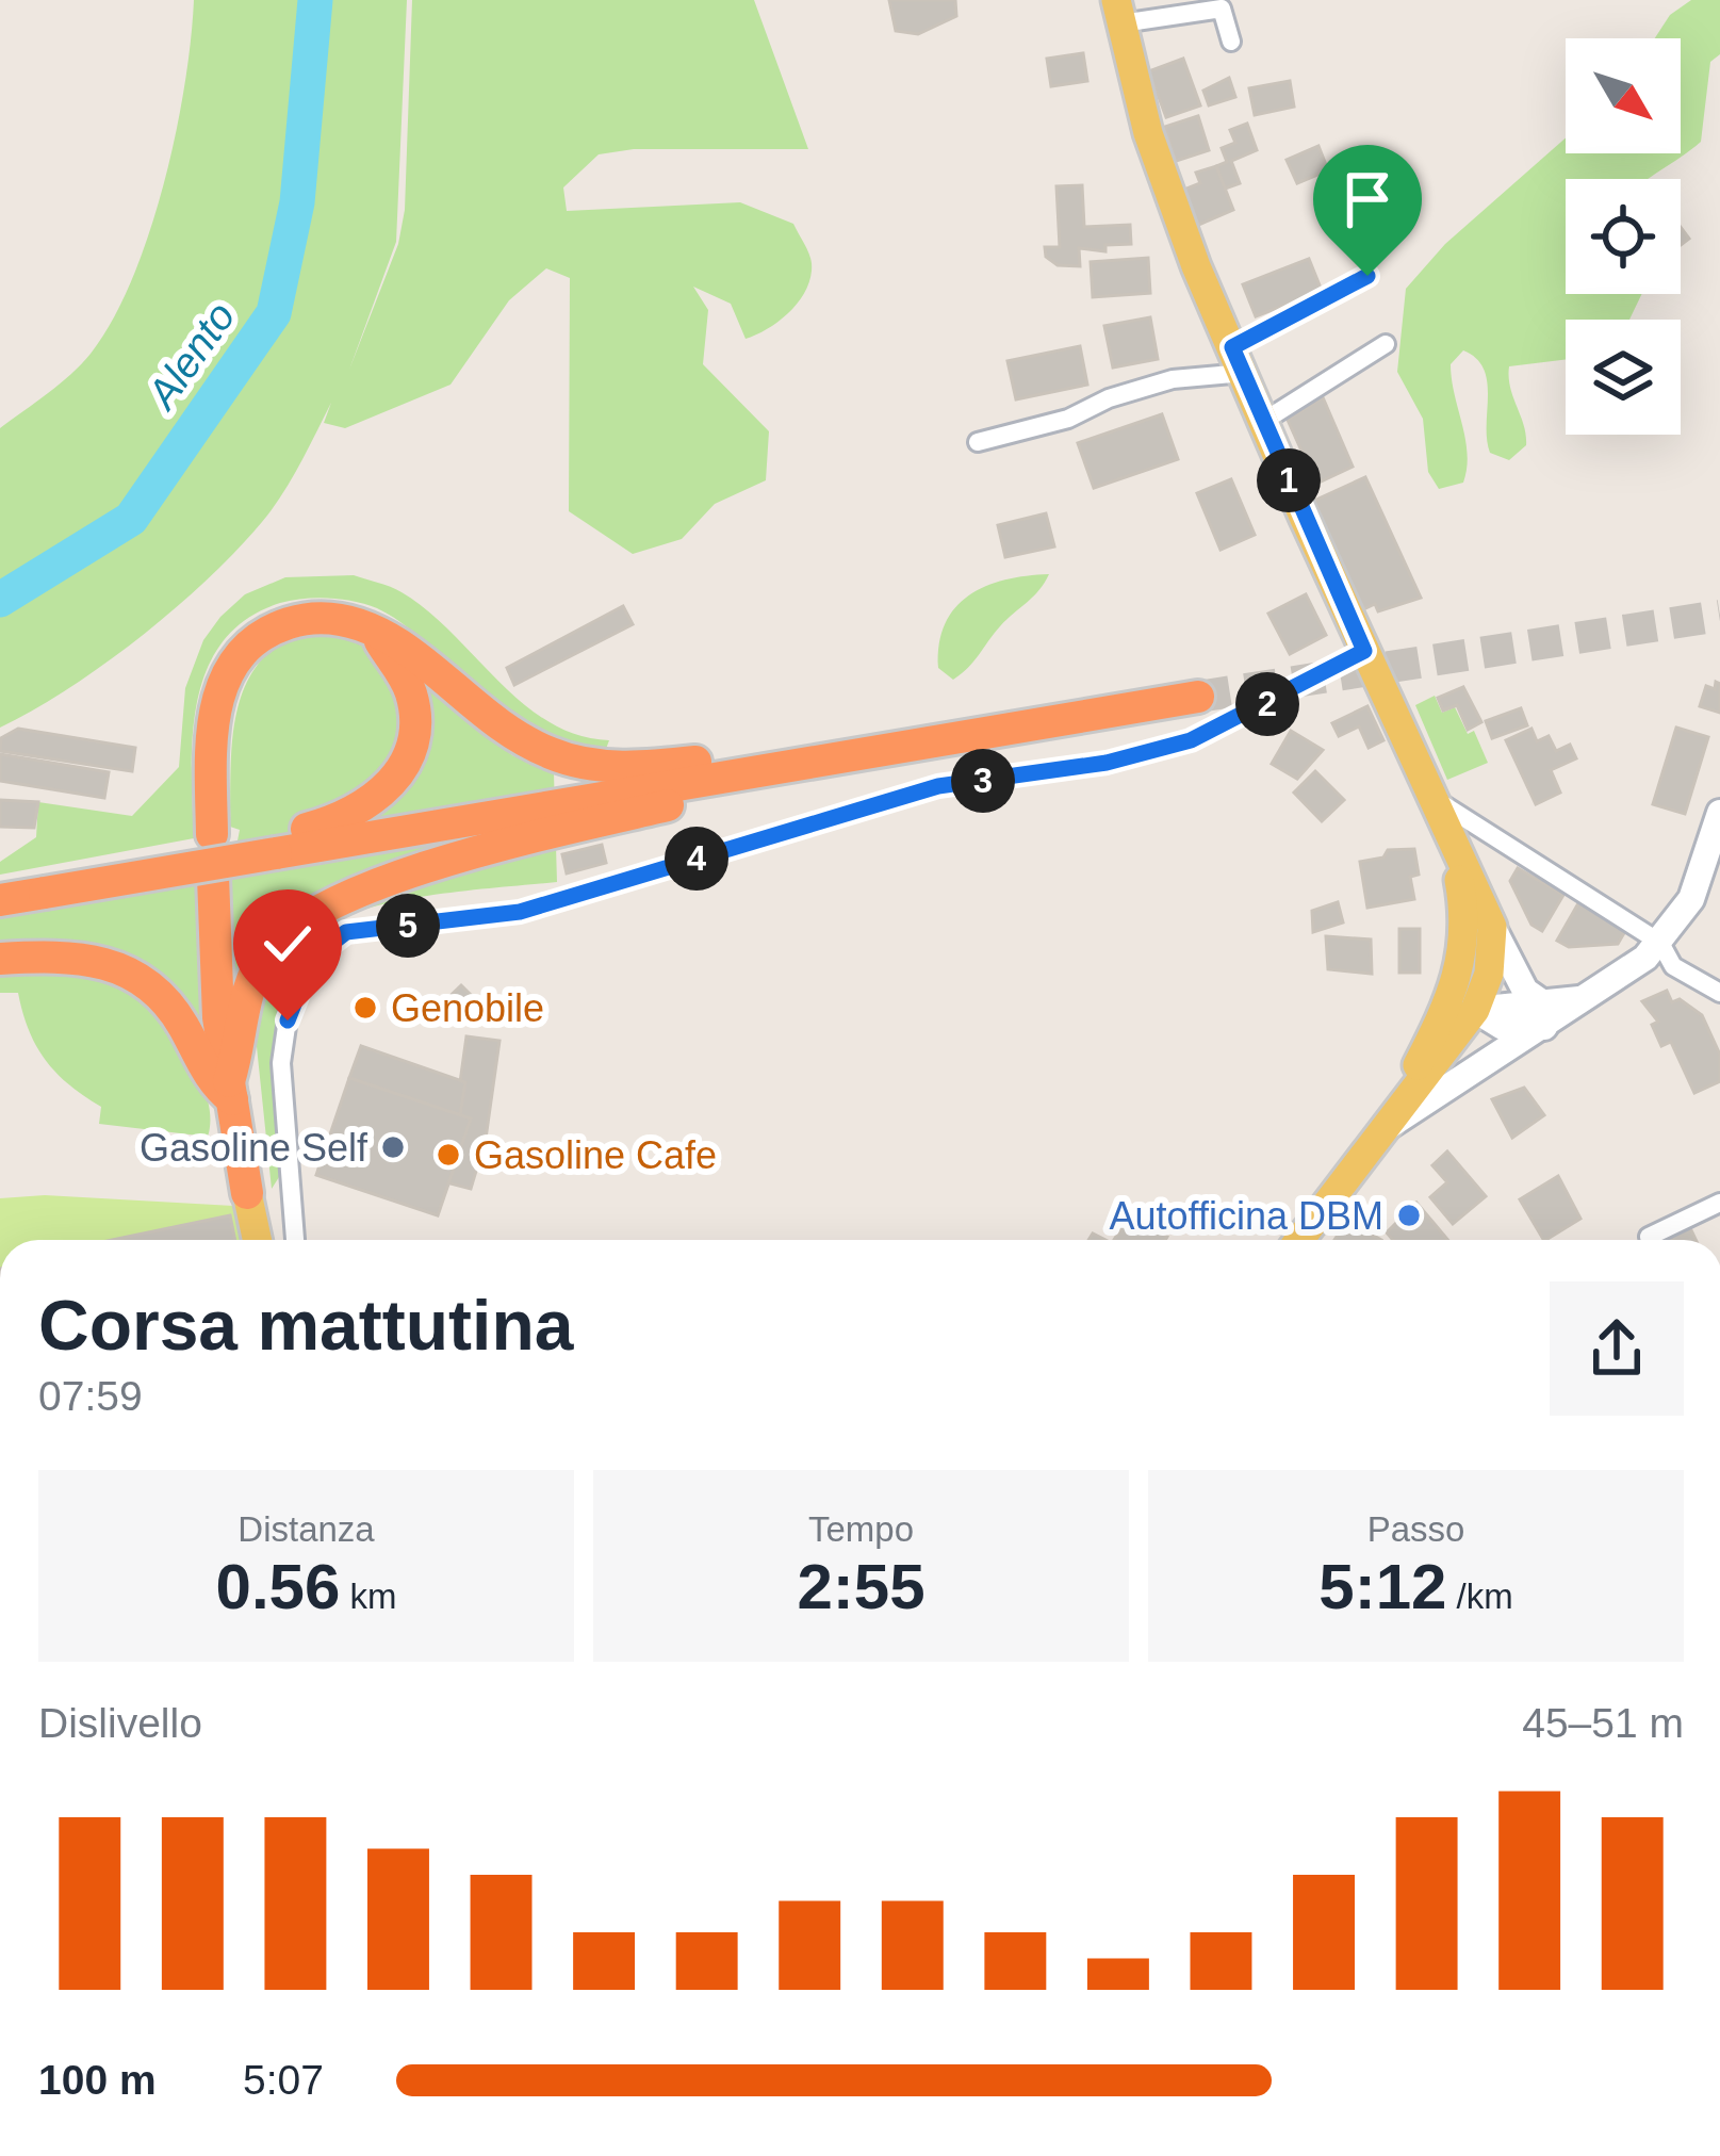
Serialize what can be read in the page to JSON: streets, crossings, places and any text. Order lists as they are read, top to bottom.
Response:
{
  "water": ["Alento"],
  "places": [
    "Genobile",
    "Gasoline Self",
    "Gasoline Cafe",
    "Autofficina DBM"
  ],
  "north": "bottom right",
  "page": {
    "pins": [
      "1",
      "2",
      "3",
      "4",
      "5"
    ],
    "heading": ["Corsa mattutina", "07:59"],
    "stats": [
      ["Distanza", "0.56 km"],
      ["Tempo", "2:55"],
      ["Passo", "5:12 /km"]
    ],
    "chart": ["Dislivello", "45–51 m"],
    "list": [
      {
        "name": "100 m",
        "note": "5:07"
      }
    ]
  }
}
